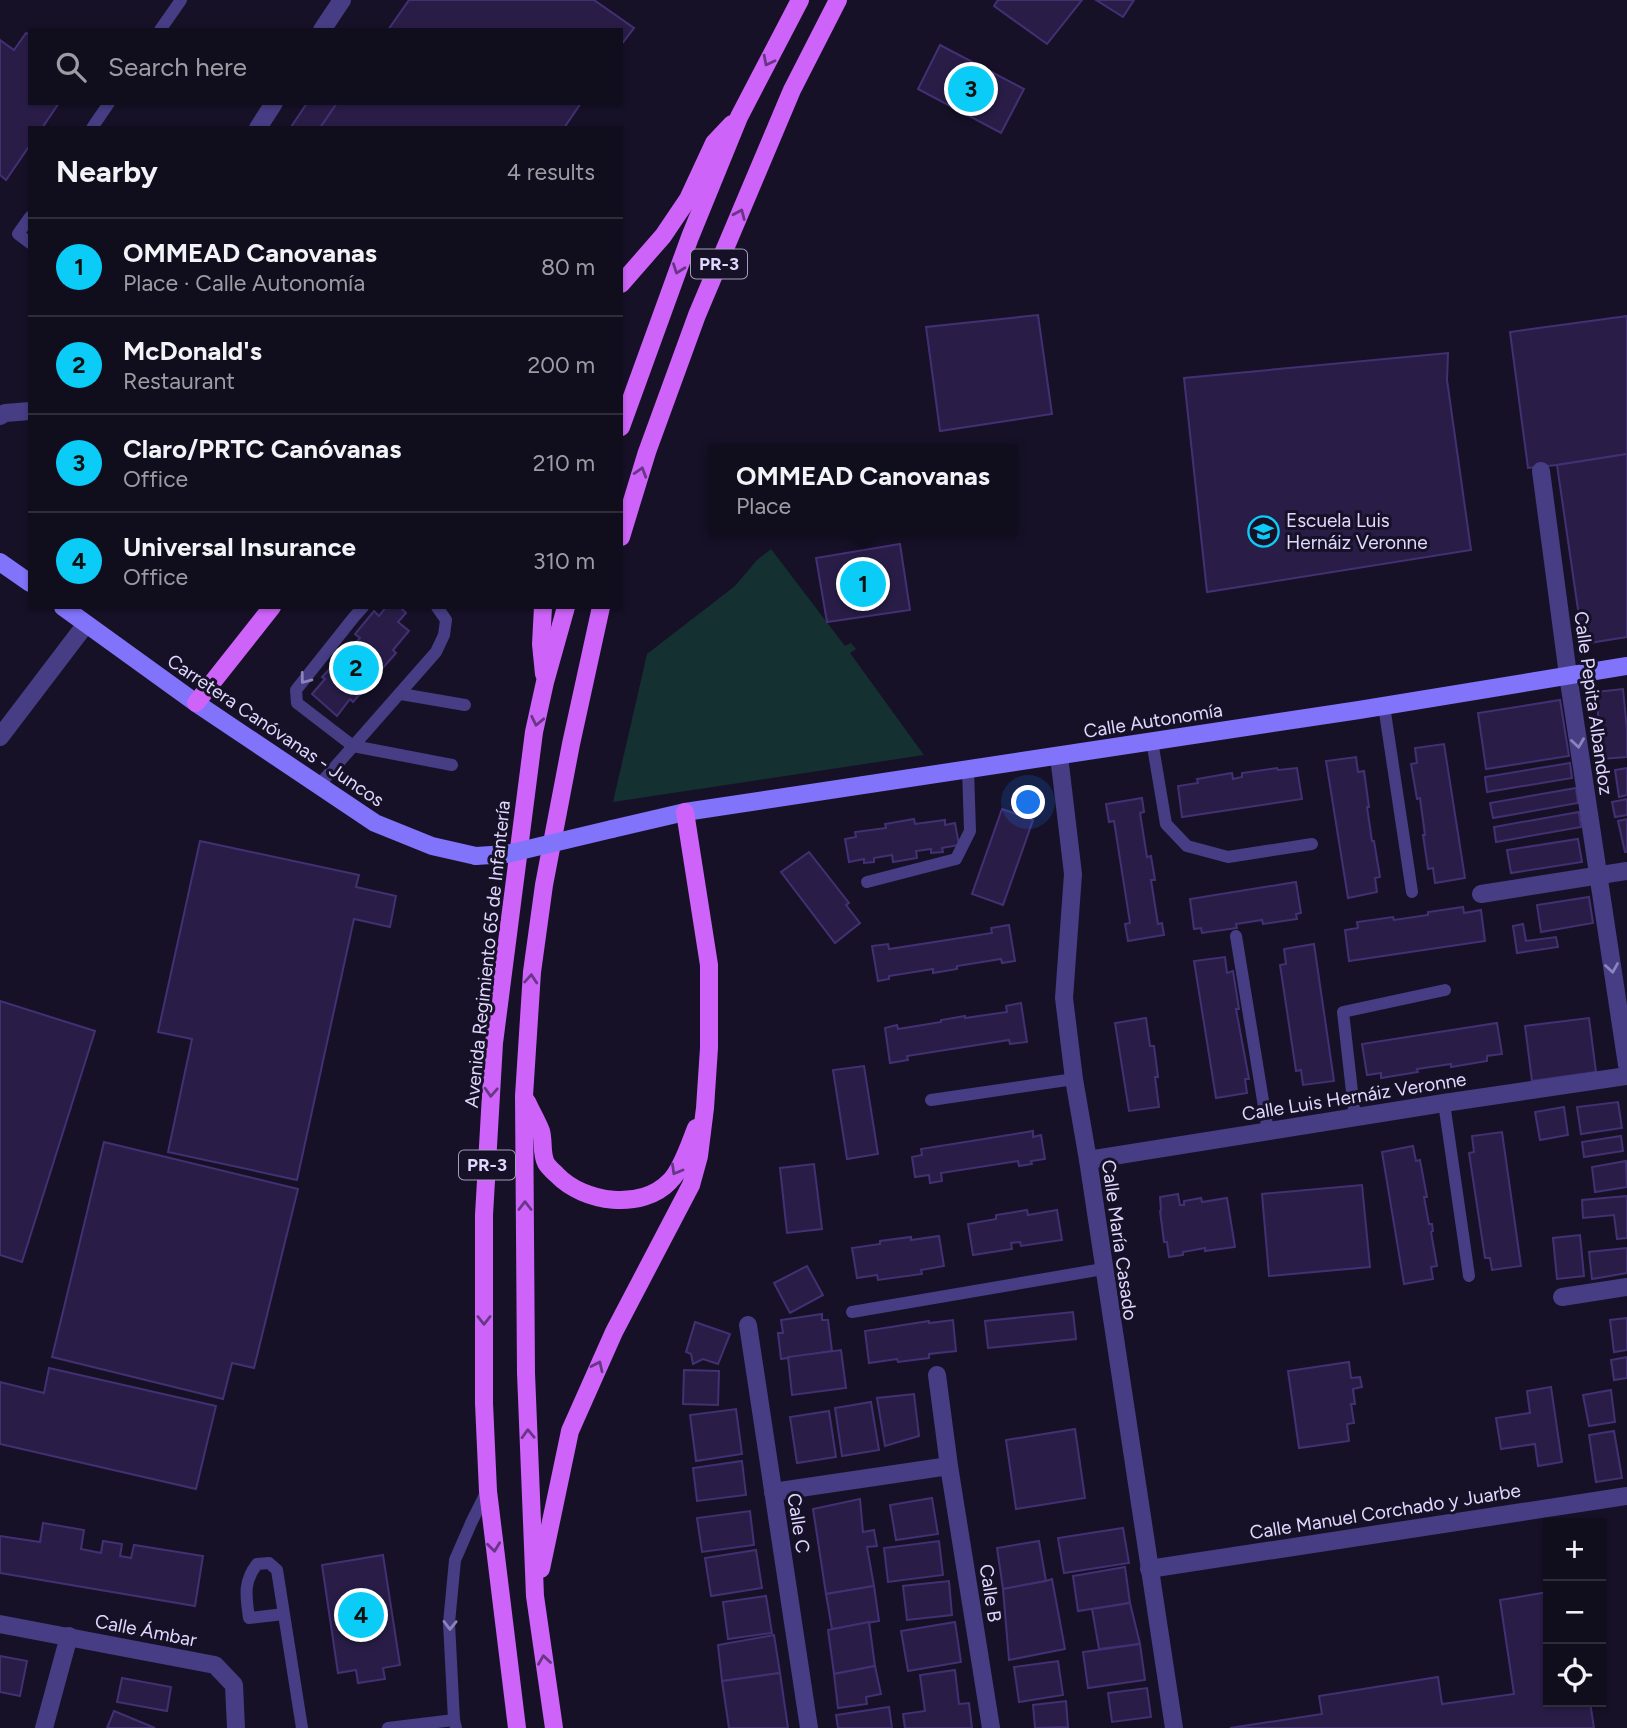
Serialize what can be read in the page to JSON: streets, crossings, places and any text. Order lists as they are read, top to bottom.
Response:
{
  "streets": {
    "main road": [
      "PR-3",
      "Calle Autonomía",
      "Carretera Canóvanas - Juncos",
      "Avenida Regimiento 65 de Infantería"
    ],
    "street": [
      "Calle Pepita Albandoz",
      "Calle Luis Hernáiz Veronne",
      "Calle María Casado",
      "Calle Manuel Corchado y Juarbe",
      "Calle C",
      "Calle B",
      "Calle Ámbar"
    ]
  },
  "crossings": [
    ["Calle Pepita Albandoz", "Calle Autonomía"],
    ["Calle Autonomía", "Carretera Canóvanas - Juncos"],
    ["Calle Autonomía", "Calle María Casado"],
    ["Calle Luis Hernáiz Veronne", "Calle María Casado"],
    ["Calle María Casado", "Calle Manuel Corchado y Juarbe"]
  ],
  "one_way": ["Calle Pepita Albandoz"],
  "places": {
    "school or university": ["Escuela Luis Hernáiz Veronne"]
  },
  "page": {
    "search": "Search here",
    "pins": [
      "3",
      "1",
      "2",
      "4"
    ],
    "heading": ["Nearby", "4 results"],
    "list": [
      {
        "mark": "1",
        "name": "OMMEAD Canovanas",
        "note": "Place · Calle Autonomía",
        "value": "80 m"
      },
      {
        "mark": "2",
        "name": "McDonald's",
        "note": "Restaurant",
        "value": "200 m"
      },
      {
        "mark": "3",
        "name": "Claro/PRTC Canóvanas",
        "note": "Office",
        "value": "210 m"
      },
      {
        "mark": "4",
        "name": "Universal Insurance",
        "note": "Office",
        "value": "310 m"
      }
    ],
    "popup": ["OMMEAD Canovanas", "Place"],
    "map_buttons": ["+", "−"]
  }
}
